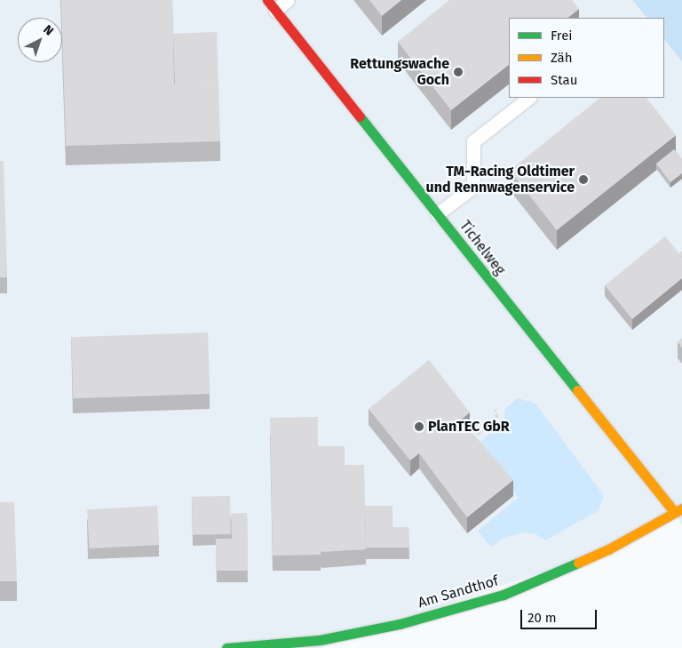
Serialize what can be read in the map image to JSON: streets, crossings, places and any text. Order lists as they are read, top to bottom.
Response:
{
  "streets": {
    "street": ["Tichelweg", "Am Sandthof"]
  },
  "crossings": [
    ["Tichelweg", "Am Sandthof"]
  ],
  "places": ["Rettungswache Goch", "TM-Racing Oldtimer und Rennwagenservice", "PlanTEC GbR"],
  "legend": ["Frei", "Zäh", "Stau"],
  "scale_bar": "20 m",
  "north": "top right"
}
